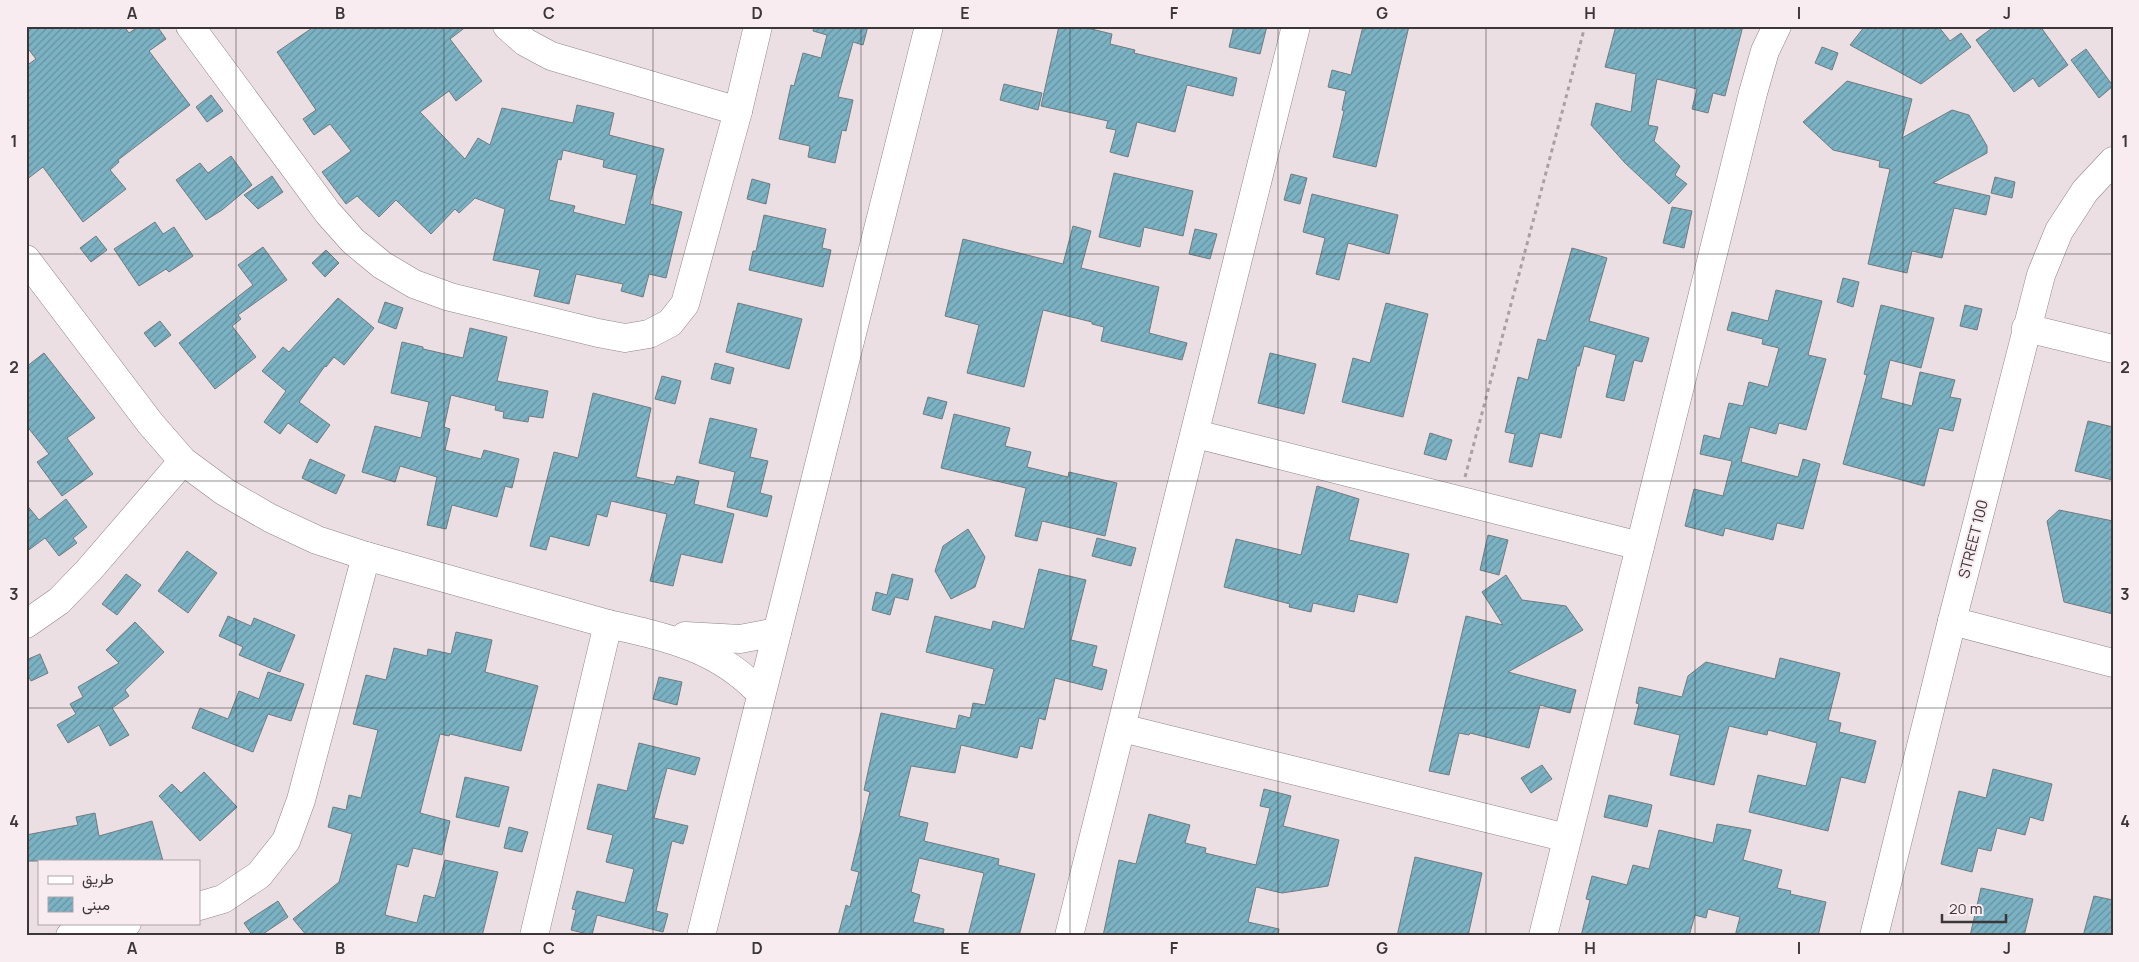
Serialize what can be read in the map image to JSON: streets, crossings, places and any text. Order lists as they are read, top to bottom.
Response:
{
  "streets": {
    "street": ["STREET 100"]
  },
  "legend": ["طريق", "مبنى"],
  "scale_bar": "20 m",
  "grid": {
    "columns": [
      "A",
      "B",
      "C",
      "D",
      "E",
      "F",
      "G",
      "H",
      "I",
      "J"
    ],
    "rows": [
      "1",
      "2",
      "3",
      "4"
    ]
  }
}
